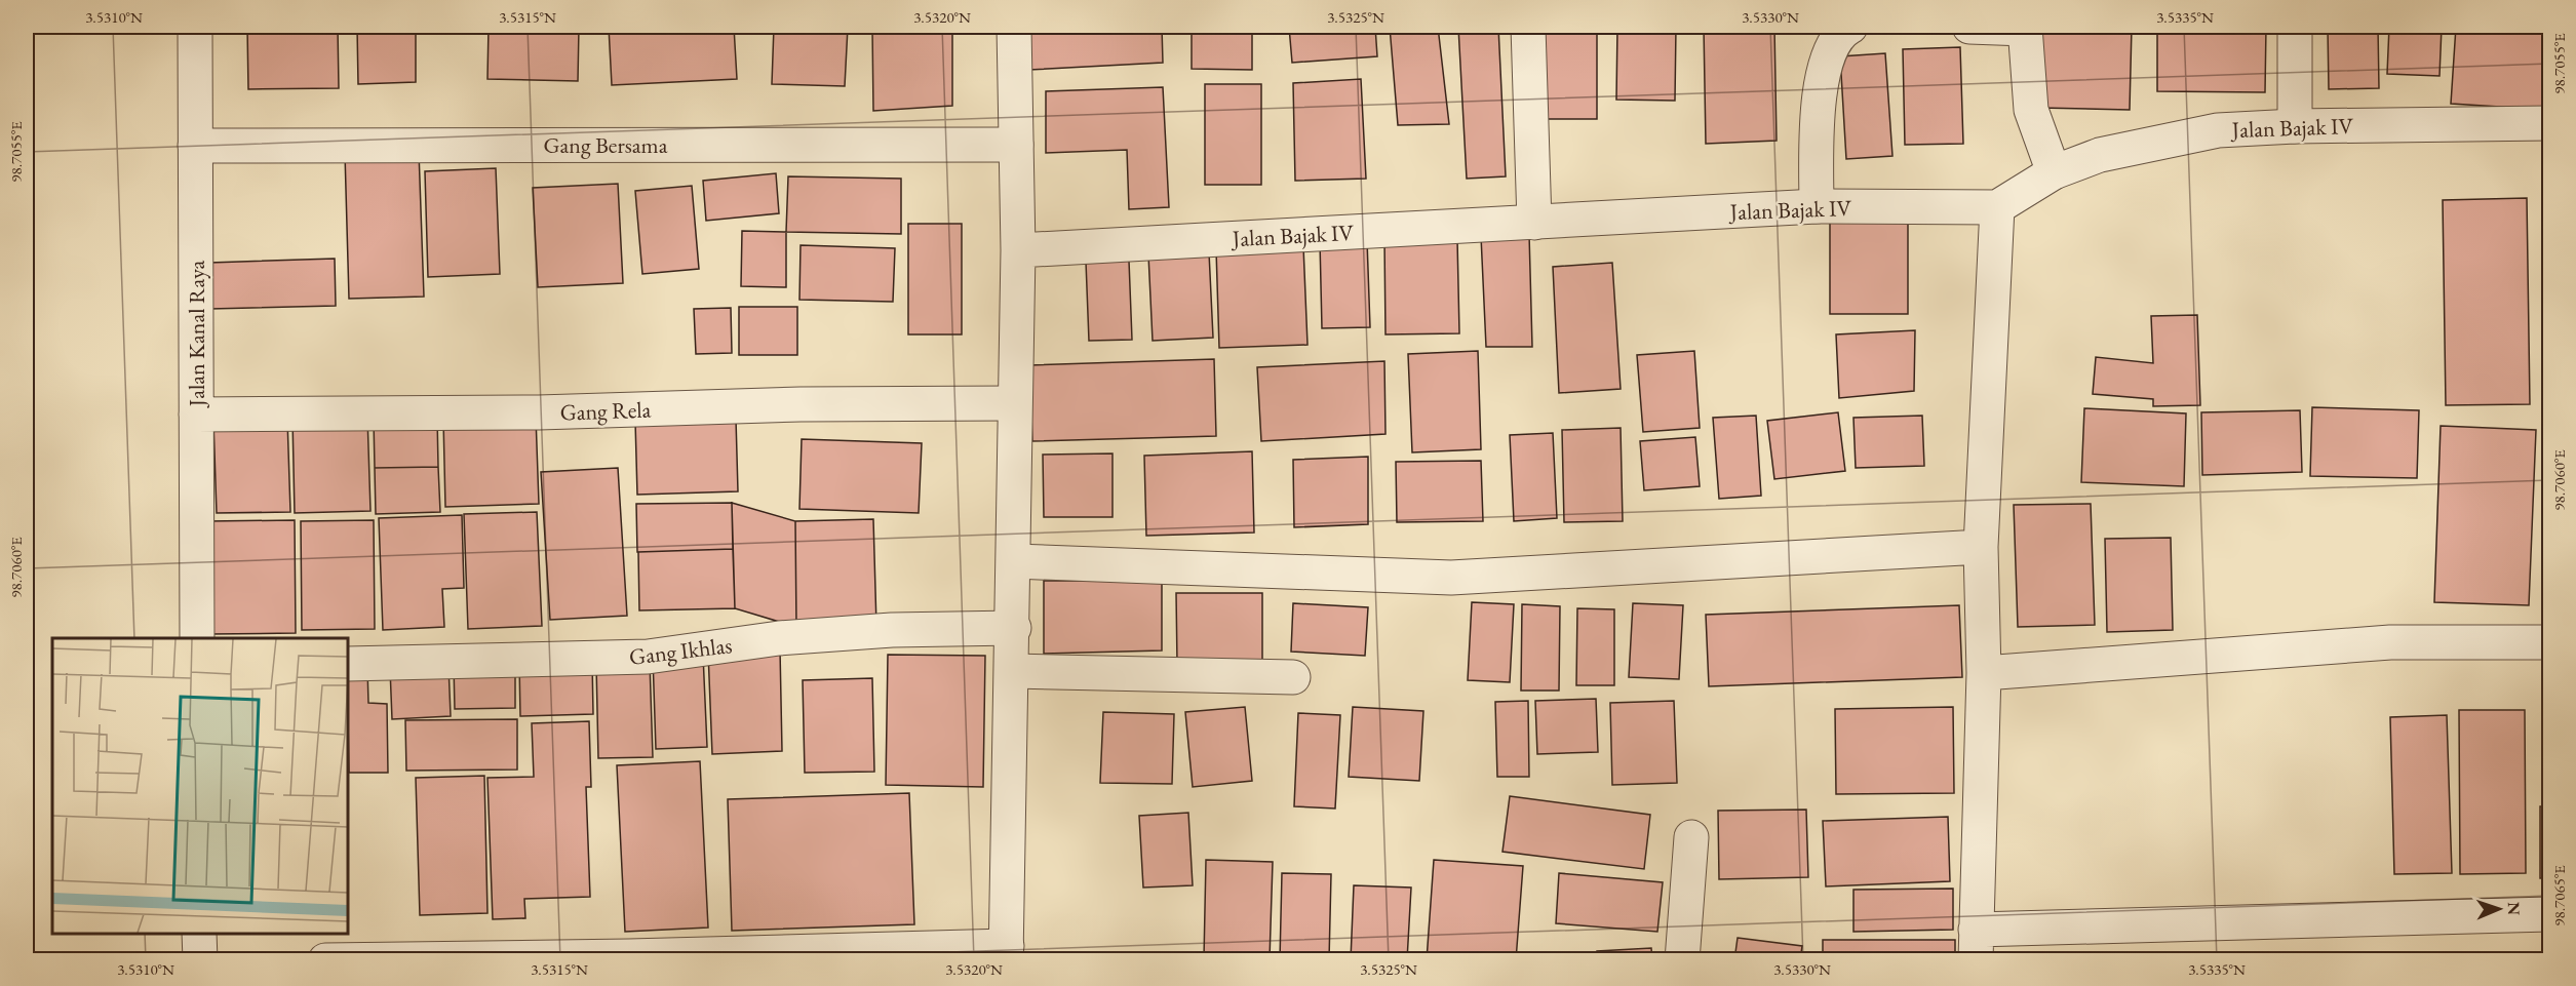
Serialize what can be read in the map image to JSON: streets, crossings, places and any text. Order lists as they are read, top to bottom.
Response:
{
  "streets": {
    "street": [
      "Jalan Bajak IV",
      "Gang Bersama",
      "Jalan Kanal Raya",
      "Gang Rela",
      "Gang Ikhlas"
    ]
  },
  "crossings": [
    ["Gang Bersama", "Jalan Kanal Raya"],
    ["Jalan Kanal Raya", "Gang Rela"]
  ],
  "north": "right",
  "coordinates": [
    "3.5310°N",
    "3.5315°N",
    "3.5320°N",
    "3.5325°N",
    "3.5330°N",
    "3.5335°N",
    "98.7055°E",
    "98.7060°E",
    "98.7065°E"
  ]
}
